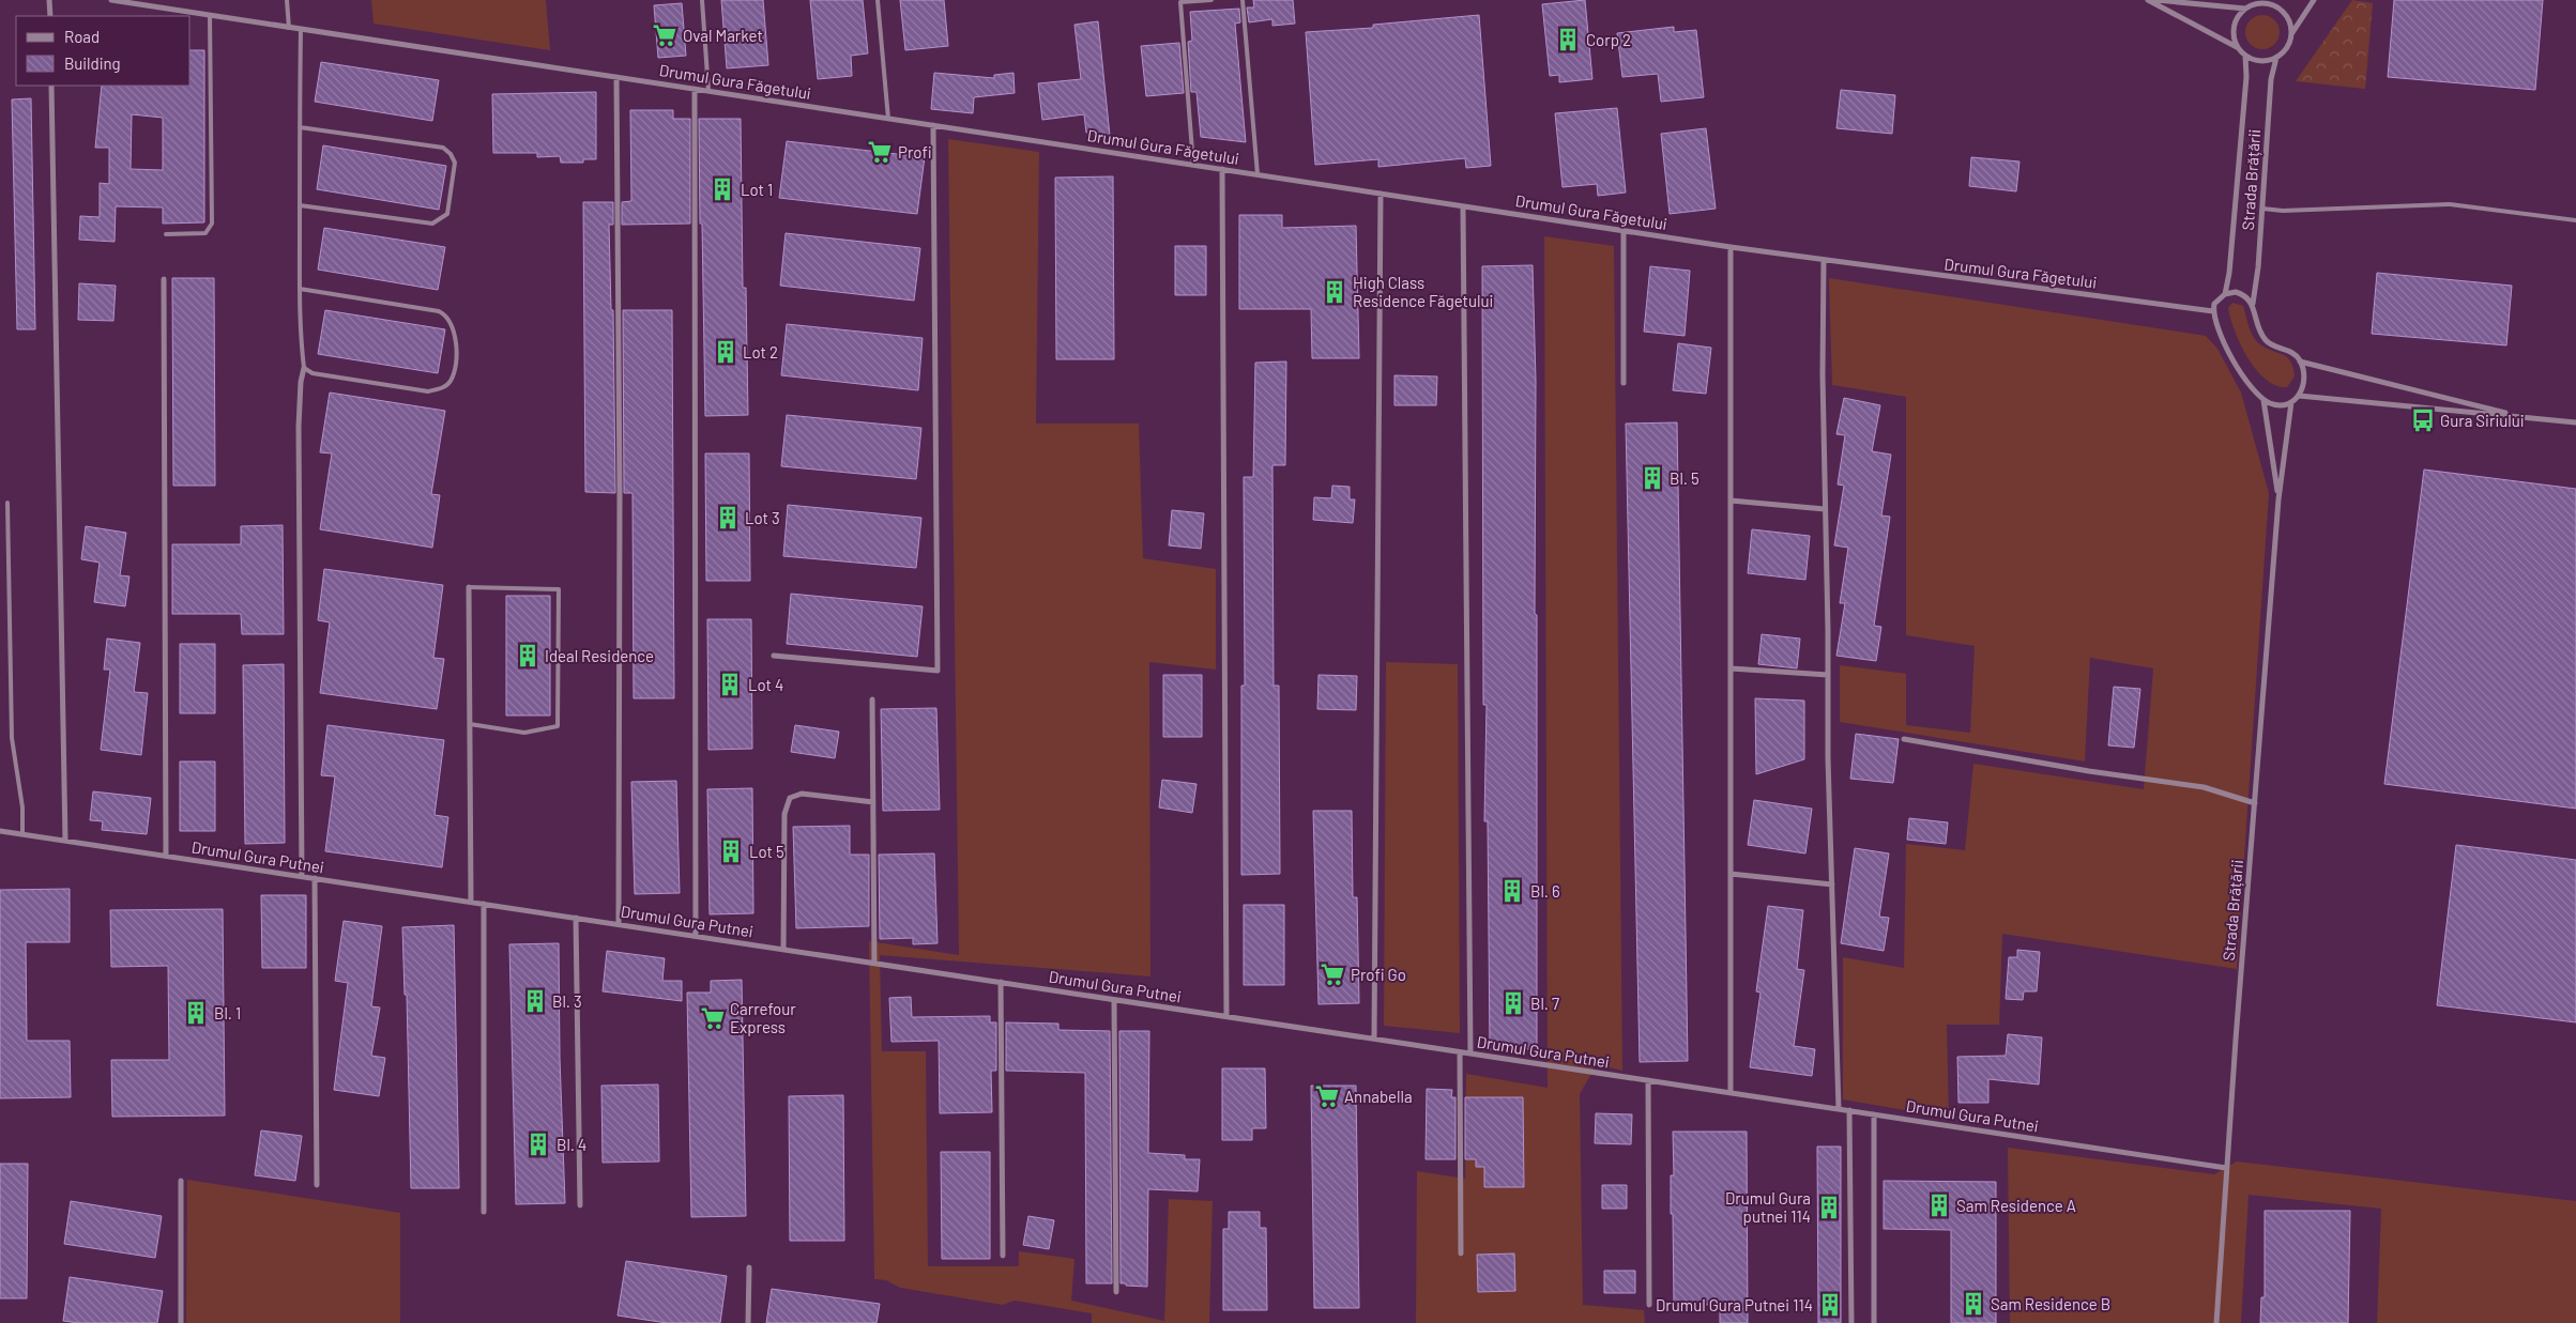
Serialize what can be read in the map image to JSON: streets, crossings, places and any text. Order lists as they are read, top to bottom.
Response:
{
  "streets": {
    "street": ["Drumul Gura Făgetului", "Strada Brățării", "Drumul Gura Putnei"]
  },
  "crossings": [
    ["Strada Brățării", "Drumul Gura Putnei"]
  ],
  "places": {
    "supermarket": [
      "Oval Market",
      "Profi",
      "Profi Go",
      "Carrefour Express",
      "Annabella"
    ],
    "building": [
      "Corp 2",
      "Lot 1",
      "High Class Residence Făgetului",
      "Lot 2",
      "Bl. 5",
      "Lot 3",
      "Ideal Residence",
      "Lot 4",
      "Lot 5",
      "Bl. 6",
      "Bl. 3",
      "Bl. 7",
      "Bl. 1",
      "Bl. 4",
      "Sam Residence A",
      "Drumul Gura putnei 114",
      "Sam Residence B",
      "Drumul Gura Putnei 114"
    ],
    "bus stop": ["Gura Siriului"]
  },
  "legend": ["Road", "Building"]
}
